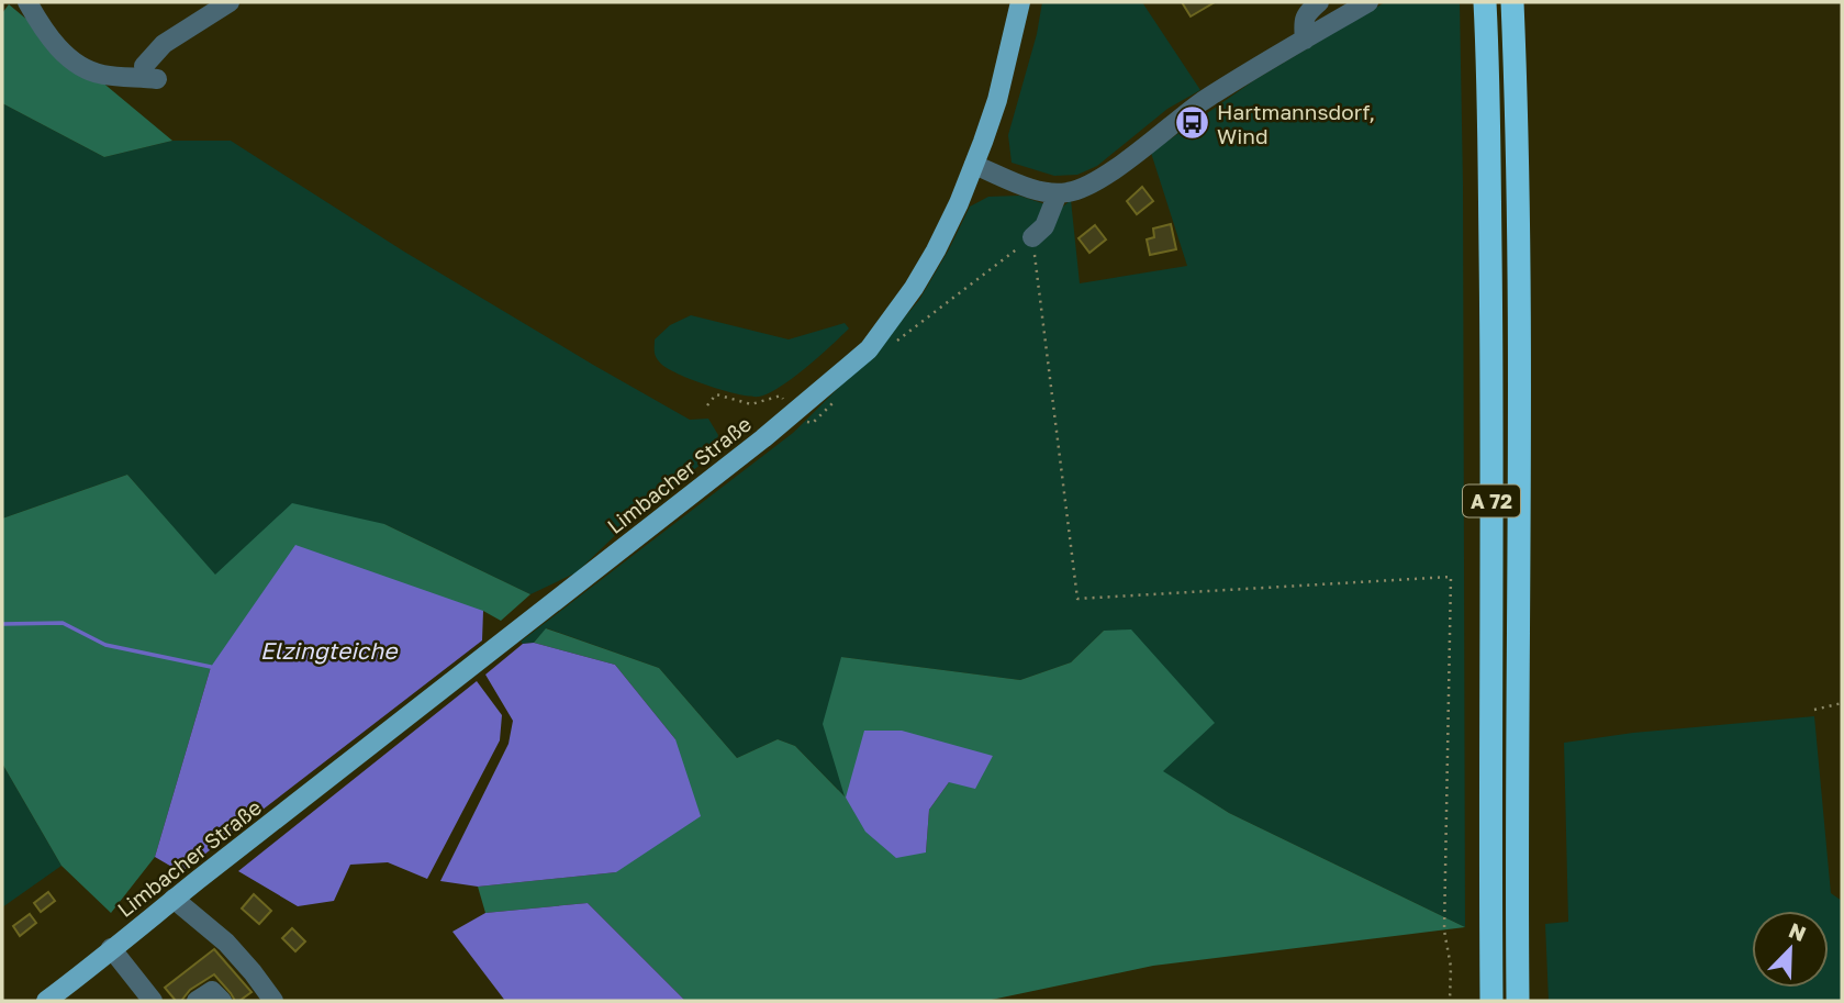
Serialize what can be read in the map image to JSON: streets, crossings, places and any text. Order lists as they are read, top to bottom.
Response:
{
  "streets": {
    "highway": ["A 72"],
    "main road": ["Limbacher Straße"]
  },
  "water": ["Elzingteiche"],
  "places": {
    "bus stop": ["Hartmannsdorf, Wind"]
  },
  "north": "top right"
}
